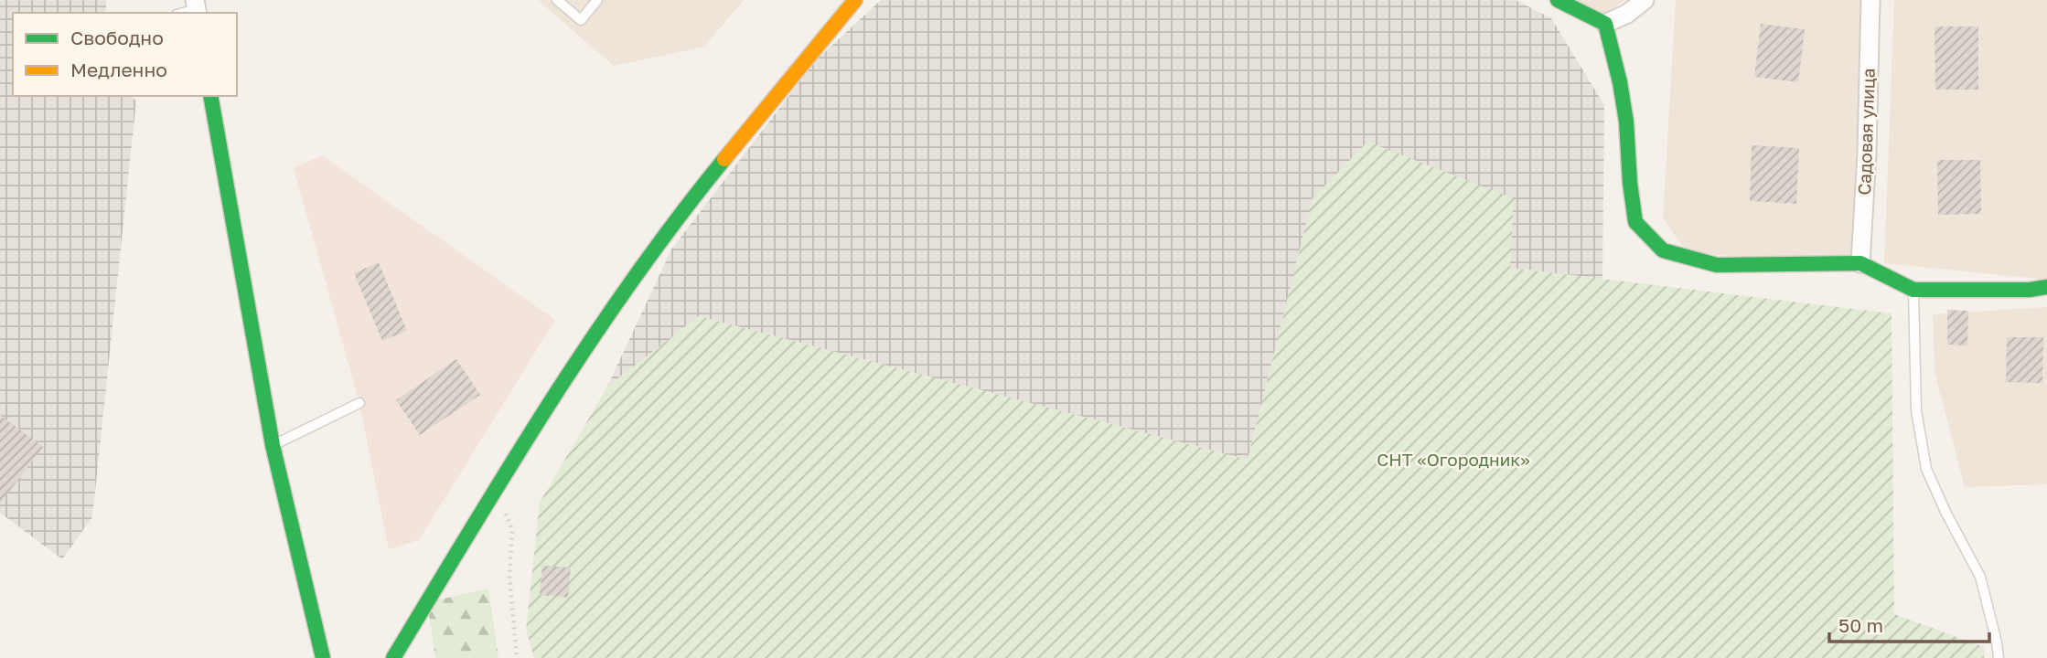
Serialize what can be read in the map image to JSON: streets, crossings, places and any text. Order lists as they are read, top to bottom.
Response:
{
  "streets": {
    "street": ["Садовая улица"]
  },
  "parks": ["СНТ «Огородник»"],
  "legend": ["Свободно", "Медленно"],
  "scale_bar": "50 m"
}
